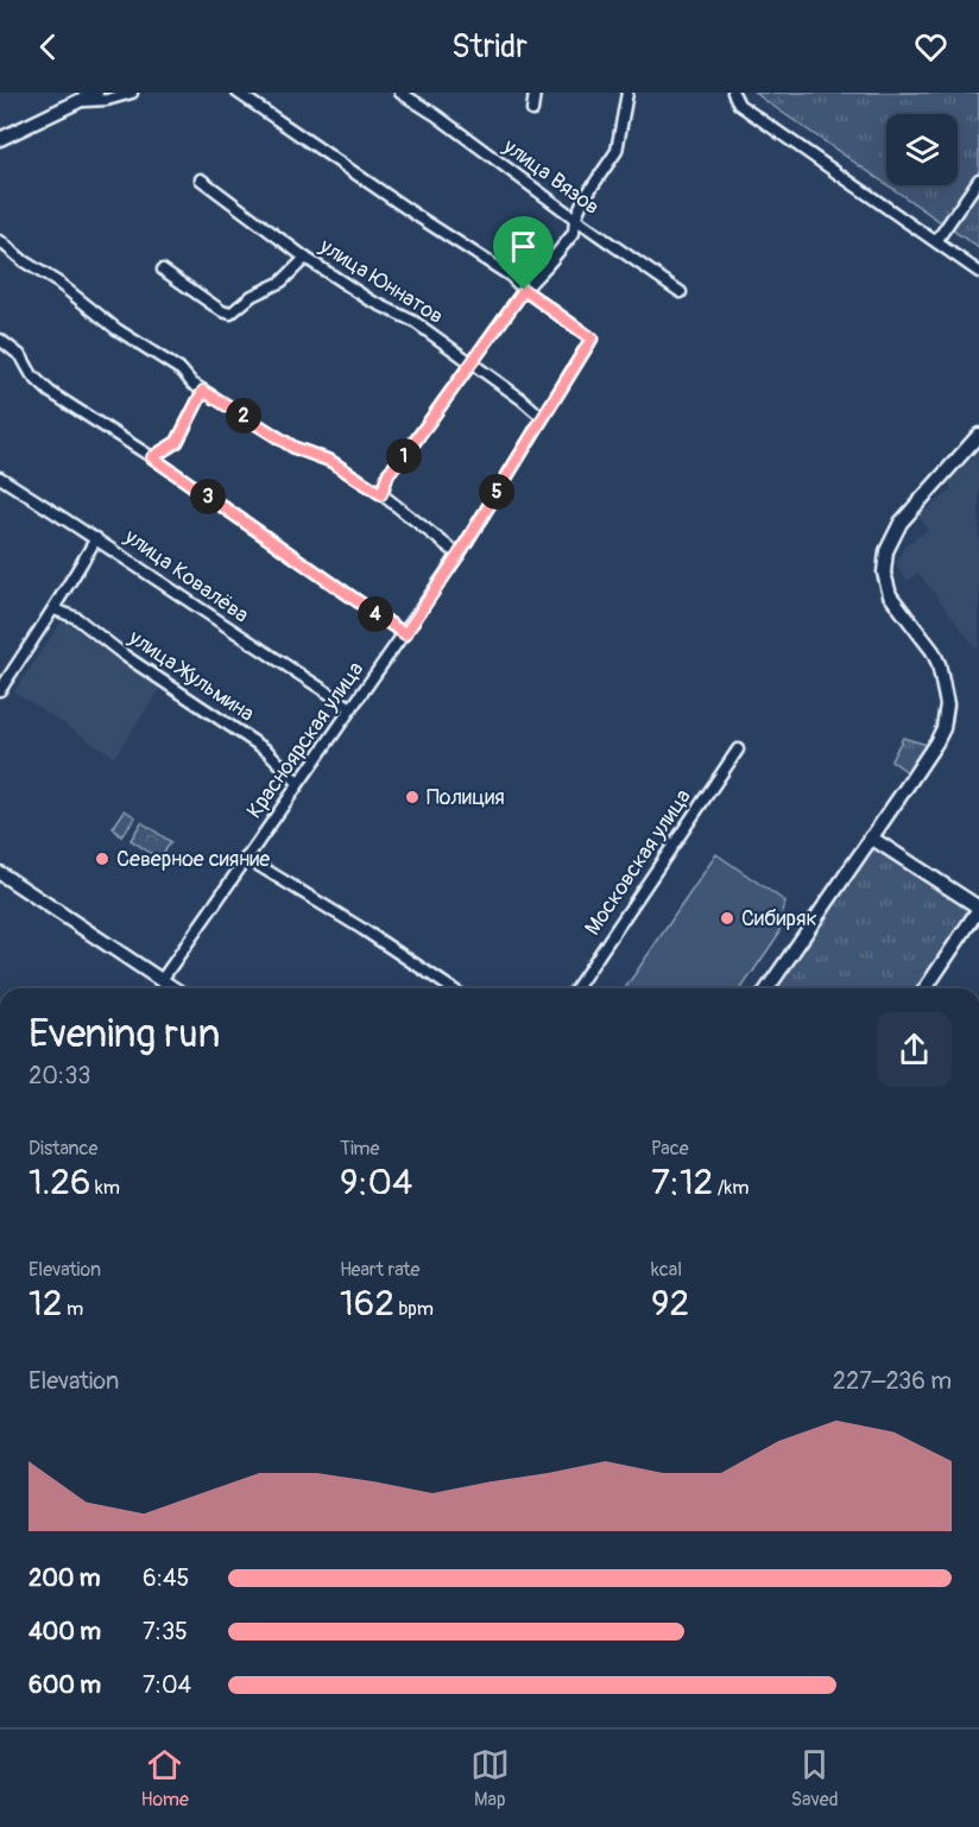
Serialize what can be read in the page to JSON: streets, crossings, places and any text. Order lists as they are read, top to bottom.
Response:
{
  "streets": {
    "street": [
      "улица Вязов",
      "улица Юннатов",
      "улица Ковалёва",
      "улица Жульмина",
      "Красноярская улица",
      "Московская улица"
    ]
  },
  "crossings": [
    ["улица Юннатов", "Красноярская улица"],
    ["улица Ковалёва", "Красноярская улица"],
    ["улица Жульмина", "Красноярская улица"]
  ],
  "places": ["Полиция", "Северное сияние", "Сибиряк"],
  "page": {
    "header": "Stridr",
    "pins": [
      "2",
      "1",
      "5",
      "3",
      "4"
    ],
    "heading": ["Evening run", "20:33"],
    "stats": [
      ["Distance", "1.26 km"],
      ["Time", "9:04"],
      ["Pace", "7:12 /km"],
      ["Elevation", "12 m"],
      ["Heart rate", "162 bpm"],
      ["kcal", "92"]
    ],
    "chart": ["Elevation", "227–236 m"],
    "list": [
      {
        "name": "200 m",
        "note": "6:45"
      },
      {
        "name": "400 m",
        "note": "7:35"
      },
      {
        "name": "600 m",
        "note": "7:04"
      }
    ],
    "tabs": ["Home", "Map", "Saved"]
  }
}
